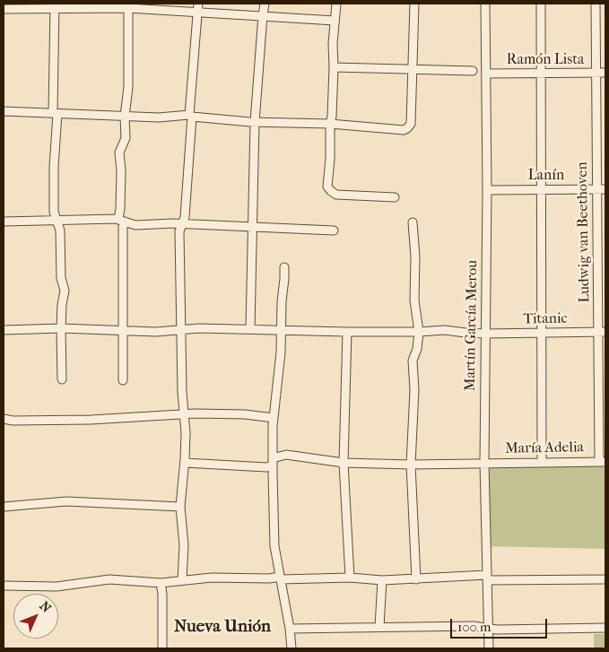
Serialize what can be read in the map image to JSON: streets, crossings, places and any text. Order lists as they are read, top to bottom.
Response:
{
  "streets": {
    "street": [
      "Ramón Lista",
      "Lanín",
      "Ludwig van Beethoven",
      "Titanic",
      "Martín García Merou",
      "María Adelia"
    ]
  },
  "crossings": [
    ["Ramón Lista", "Ludwig van Beethoven"],
    ["Ramón Lista", "Martín García Merou"],
    ["Lanín", "Ludwig van Beethoven"],
    ["Lanín", "Martín García Merou"],
    ["Ludwig van Beethoven", "Titanic"],
    ["Ludwig van Beethoven", "María Adelia"],
    ["Titanic", "Martín García Merou"],
    ["Martín García Merou", "María Adelia"]
  ],
  "districts": ["Nueva Unión"],
  "scale_bar": "100 m",
  "north": "top right"
}
